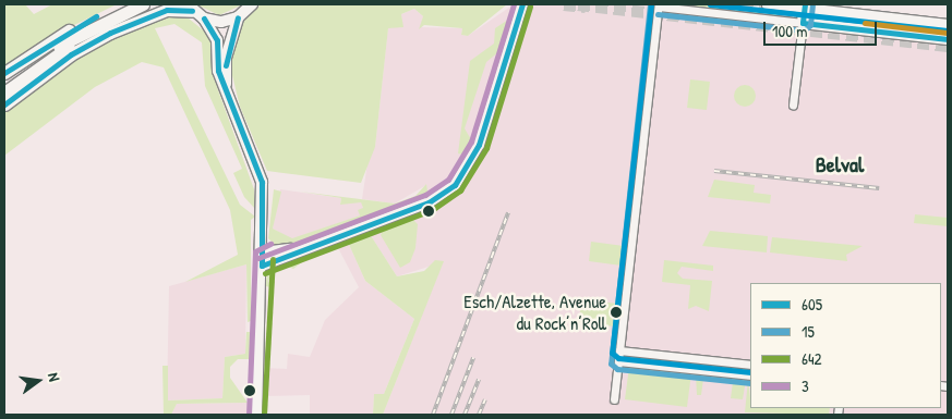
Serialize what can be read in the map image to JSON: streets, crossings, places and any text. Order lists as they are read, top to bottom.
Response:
{
  "districts": ["Belval"],
  "places": ["Esch/Alzette, Avenue du Rock’n’Roll"],
  "lines": [
    "transit line 605",
    "transit line 15",
    "transit line 3",
    "transit line 642"
  ],
  "legend": [
    "605",
    "15",
    "642",
    "3"
  ],
  "scale_bar": "100 m",
  "north": "right"
}
